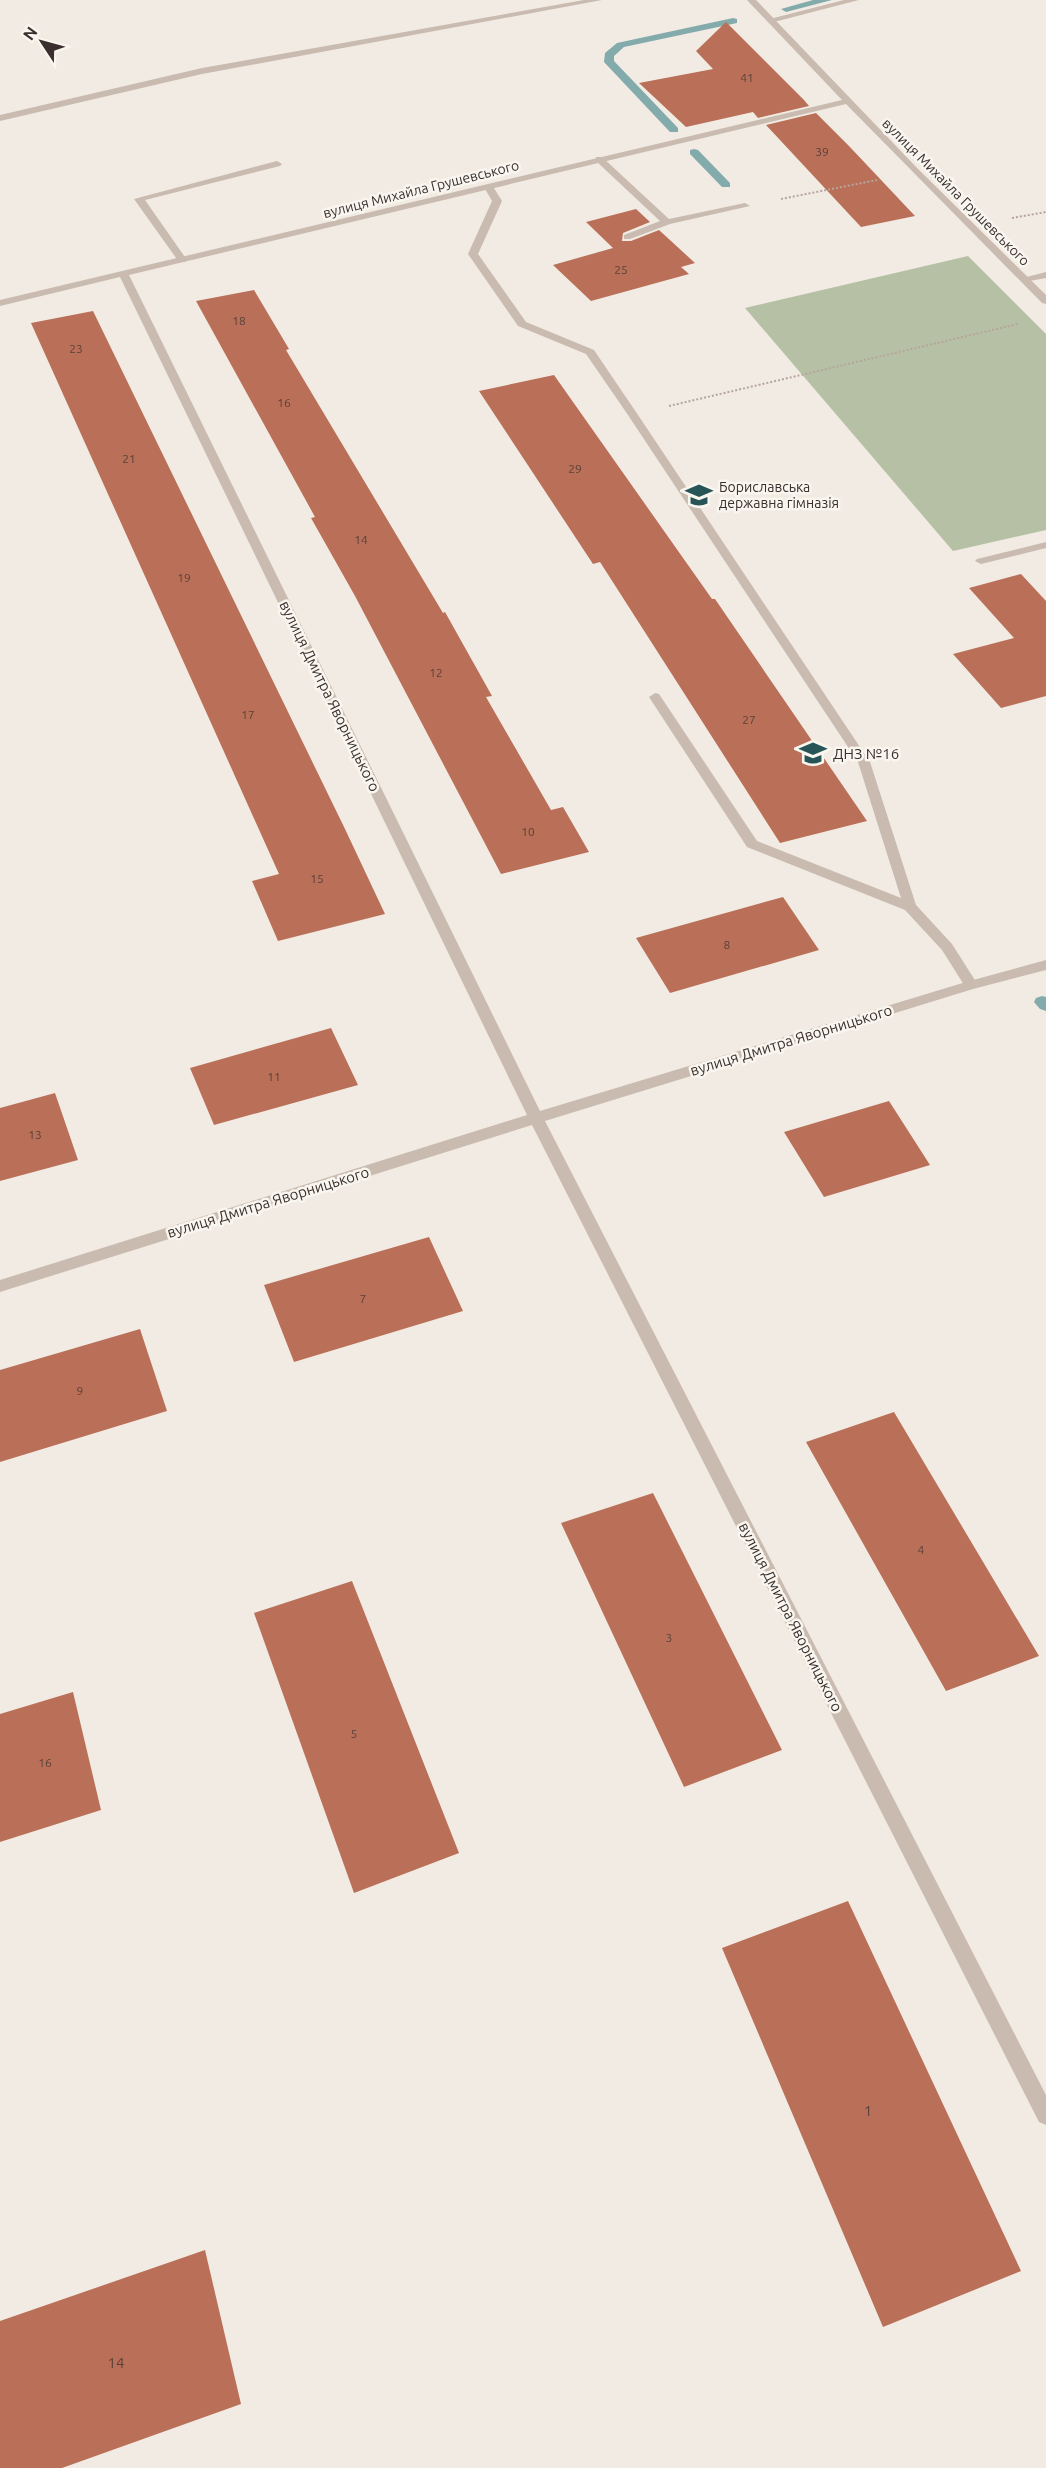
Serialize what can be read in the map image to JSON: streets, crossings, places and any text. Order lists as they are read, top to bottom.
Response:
{
  "streets": {
    "street": ["вулиця Михайла Грушевського", "вулиця Дмитра Яворницького"]
  },
  "crossings": [
    ["вулиця Михайла Грушевського", "вулиця Дмитра Яворницького"]
  ],
  "places": {
    "school or university": ["Бориславська державна гімназія", "ДНЗ №16"]
  },
  "house_numbers": [
    "41",
    "39",
    "25",
    "18",
    "23",
    "16",
    "21",
    "29",
    "14",
    "19",
    "12",
    "17",
    "27",
    "10",
    "15",
    "8",
    "11",
    "13",
    "7",
    "9",
    "4",
    "3",
    "5",
    "16",
    "1",
    "14"
  ],
  "north": "top left"
}
